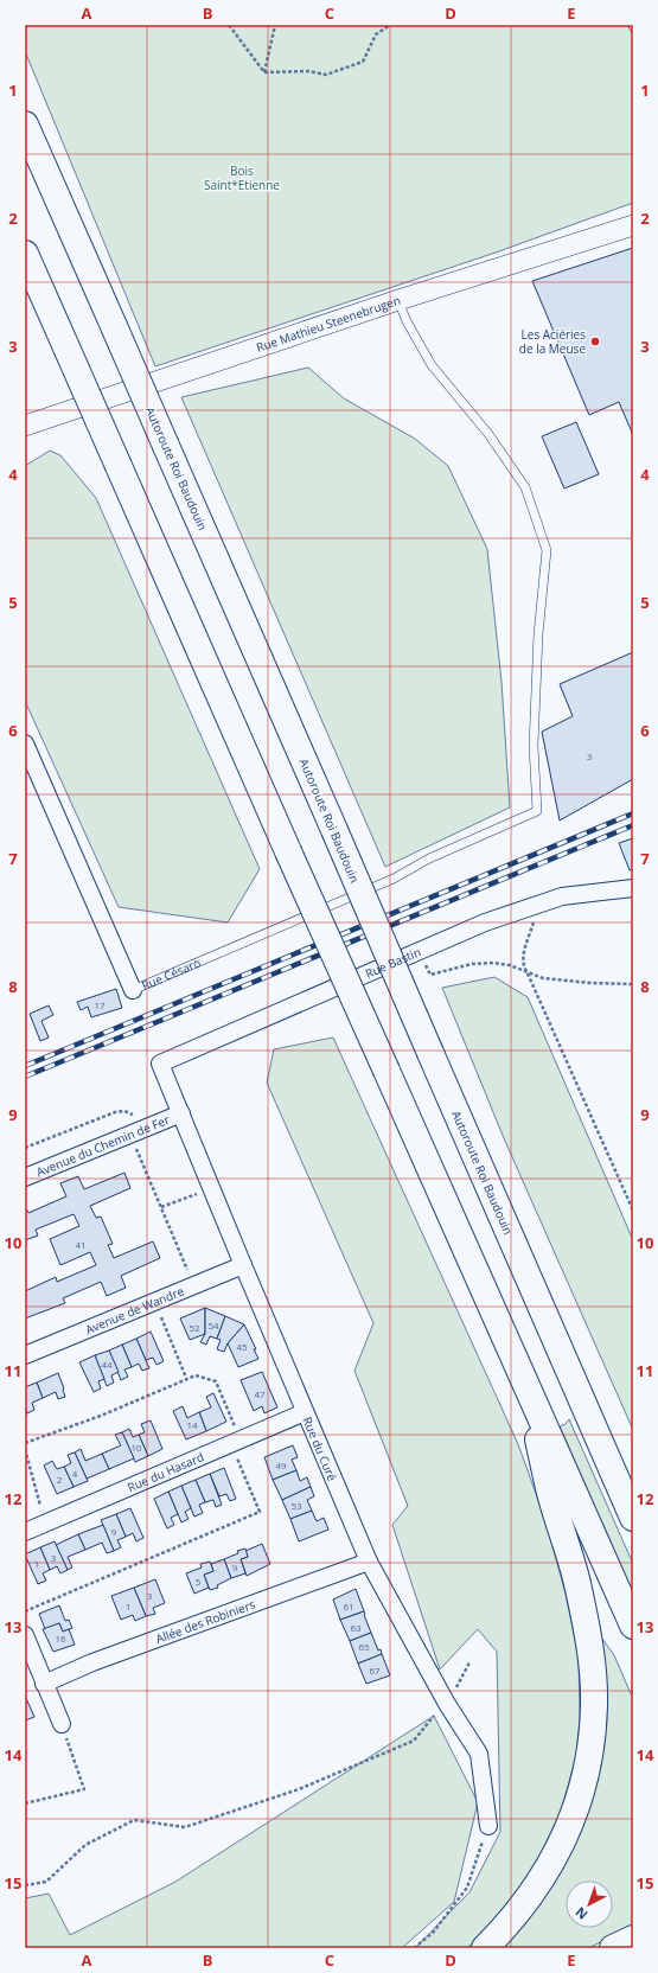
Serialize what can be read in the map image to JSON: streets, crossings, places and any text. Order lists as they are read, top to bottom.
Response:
{
  "streets": {
    "highway": ["Autoroute Roi Baudouin"],
    "street": [
      "Rue Mathieu Steenebrugen",
      "Rue Bastin",
      "Rue Césaro",
      "Avenue du Chemin de Fer",
      "Avenue de Wandre",
      "Rue du Curé",
      "Rue du Hasard",
      "Allée des Robiniers"
    ]
  },
  "crossings": [
    ["Rue Mathieu Steenebrugen", "Rue Césaro"],
    ["Rue Bastin", "Rue du Curé"],
    ["Avenue du Chemin de Fer", "Rue du Curé"],
    ["Avenue de Wandre", "Rue du Curé"],
    ["Rue du Curé", "Rue du Hasard"],
    ["Rue du Curé", "Allée des Robiniers"]
  ],
  "parks": ["Bois Saint*Etienne"],
  "places": ["Les Aciéries de la Meuse"],
  "house_numbers": [
    "3",
    "17",
    "41",
    "54",
    "52",
    "45",
    "44",
    "47",
    "14",
    "10",
    "49",
    "4",
    "2",
    "53",
    "9",
    "3",
    "1",
    "9",
    "5",
    "3",
    "1",
    "61",
    "63",
    "16",
    "65",
    "67"
  ],
  "north": "bottom left",
  "grid": {
    "columns": [
      "A",
      "B",
      "C",
      "D",
      "E"
    ],
    "rows": [
      "1",
      "2",
      "3",
      "4",
      "5",
      "6",
      "7",
      "8",
      "9",
      "10",
      "11",
      "12",
      "13",
      "14",
      "15"
    ]
  }
}
